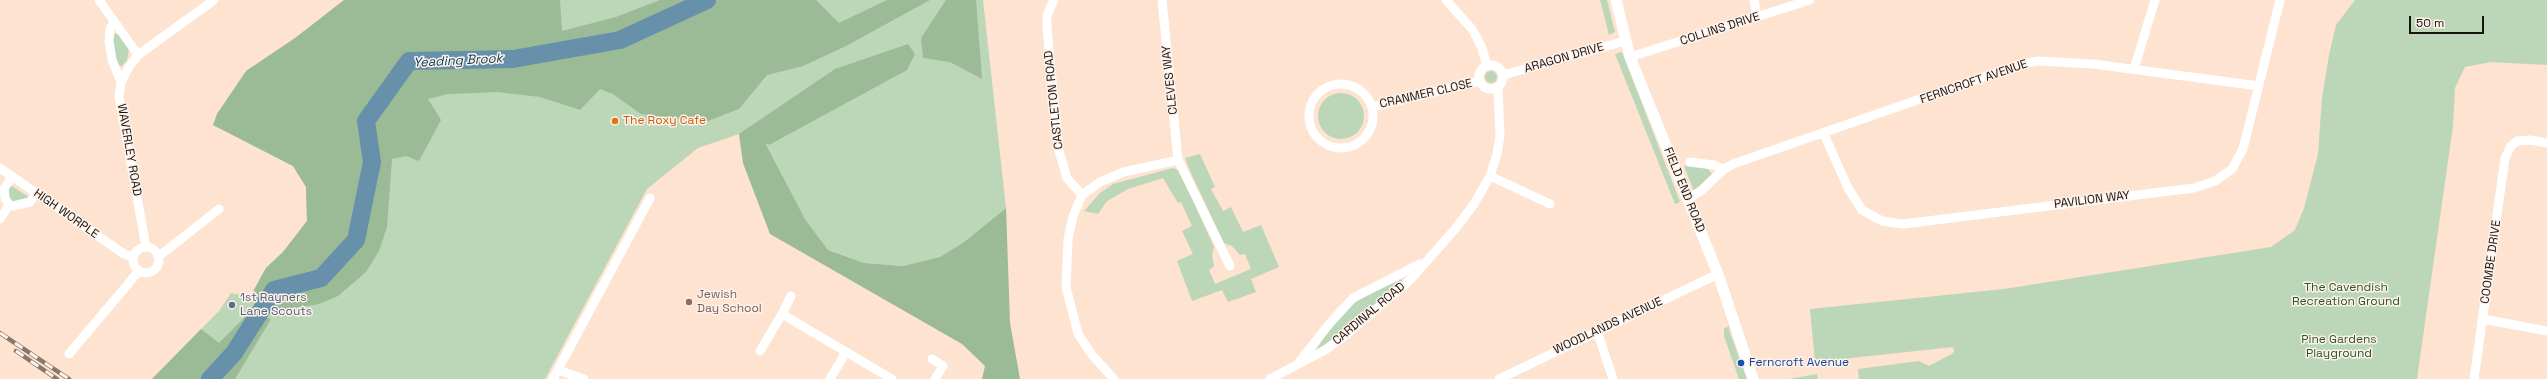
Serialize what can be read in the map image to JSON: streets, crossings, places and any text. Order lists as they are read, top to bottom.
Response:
{
  "streets": {
    "street": [
      "COLLINS DRIVE",
      "ARAGON DRIVE",
      "CLEVES WAY",
      "FERNCROFT AVENUE",
      "CRANMER CLOSE",
      "CASTLETON ROAD",
      "WAVERLEY ROAD",
      "FIELD END ROAD",
      "PAVILION WAY",
      "HIGH WORPLE",
      "COOMBE DRIVE",
      "CARDINAL ROAD",
      "WOODLANDS AVENUE"
    ]
  },
  "crossings": [
    ["COLLINS DRIVE", "FIELD END ROAD"],
    ["ARAGON DRIVE", "CRANMER CLOSE"],
    ["ARAGON DRIVE", "FIELD END ROAD"],
    ["ARAGON DRIVE", "CARDINAL ROAD"],
    ["FERNCROFT AVENUE", "FIELD END ROAD"],
    ["FERNCROFT AVENUE", "PAVILION WAY"],
    ["CRANMER CLOSE", "CARDINAL ROAD"],
    ["WAVERLEY ROAD", "HIGH WORPLE"],
    ["FIELD END ROAD", "WOODLANDS AVENUE"]
  ],
  "water": ["Yeading Brook"],
  "parks": ["The Cavendish Recreation Ground", "Pine Gardens Playground"],
  "places": [
    "The Roxy Cafe",
    "Jewish Day School",
    "1st Rayners Lane Scouts",
    "Ferncroft Avenue"
  ],
  "scale_bar": "50 m"
}
